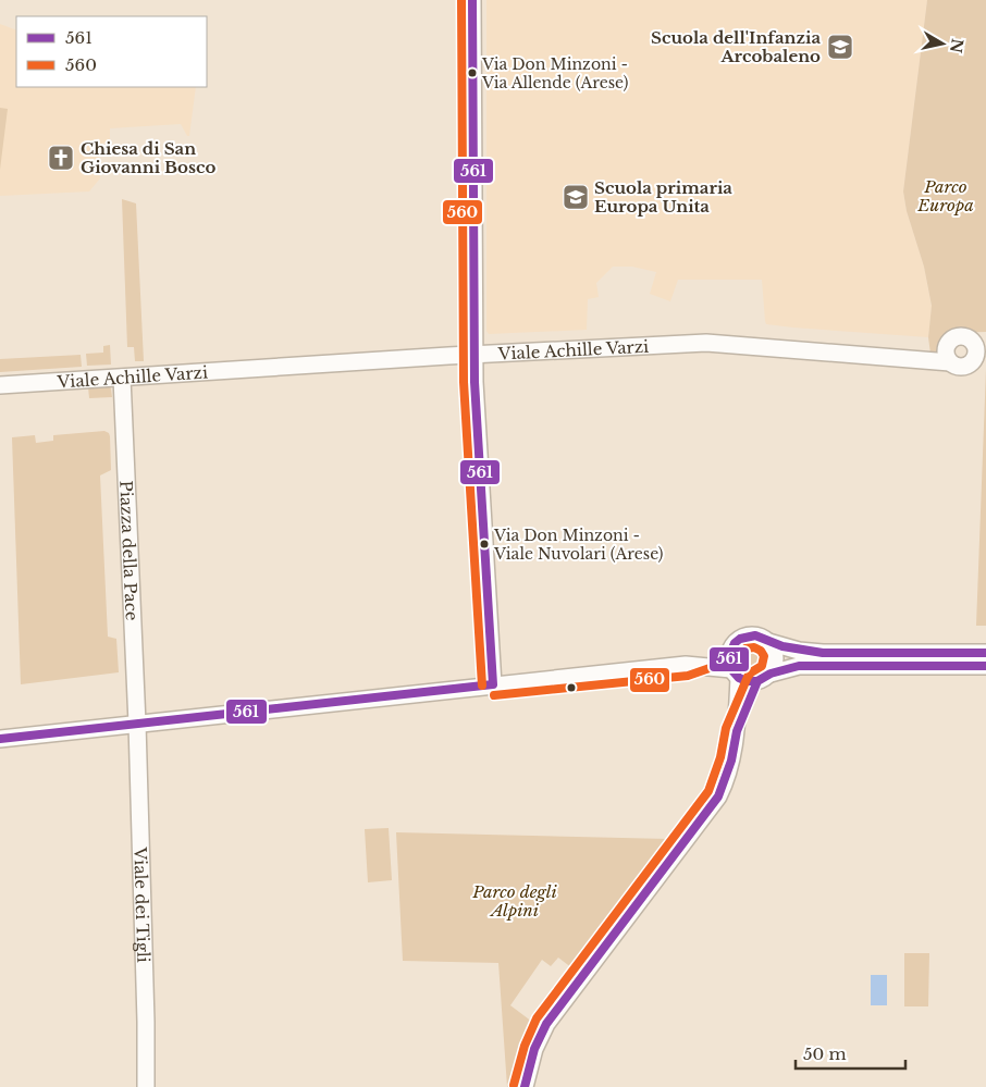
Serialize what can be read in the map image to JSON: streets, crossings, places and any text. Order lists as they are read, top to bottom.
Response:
{
  "streets": {
    "street": ["Viale Achille Varzi", "Piazza della Pace", "Viale dei Tigli"]
  },
  "crossings": [
    ["Viale Achille Varzi", "Piazza della Pace"],
    ["Piazza della Pace", "Viale dei Tigli"]
  ],
  "parks": ["Parco Europa", "Parco degli Alpini"],
  "places": {
    "school or university": ["Scuola dell'Infanzia Arcobaleno", "Scuola primaria Europa Unita"],
    "other": ["Via Don Minzoni - Via Allende (Arese)", "Via Don Minzoni - Viale Nuvolari (Arese)"],
    "church": ["Chiesa di San Giovanni Bosco"]
  },
  "lines": ["transit line 561", "transit line 560"],
  "legend": ["561", "560"],
  "scale_bar": "50 m",
  "north": "right"
}
